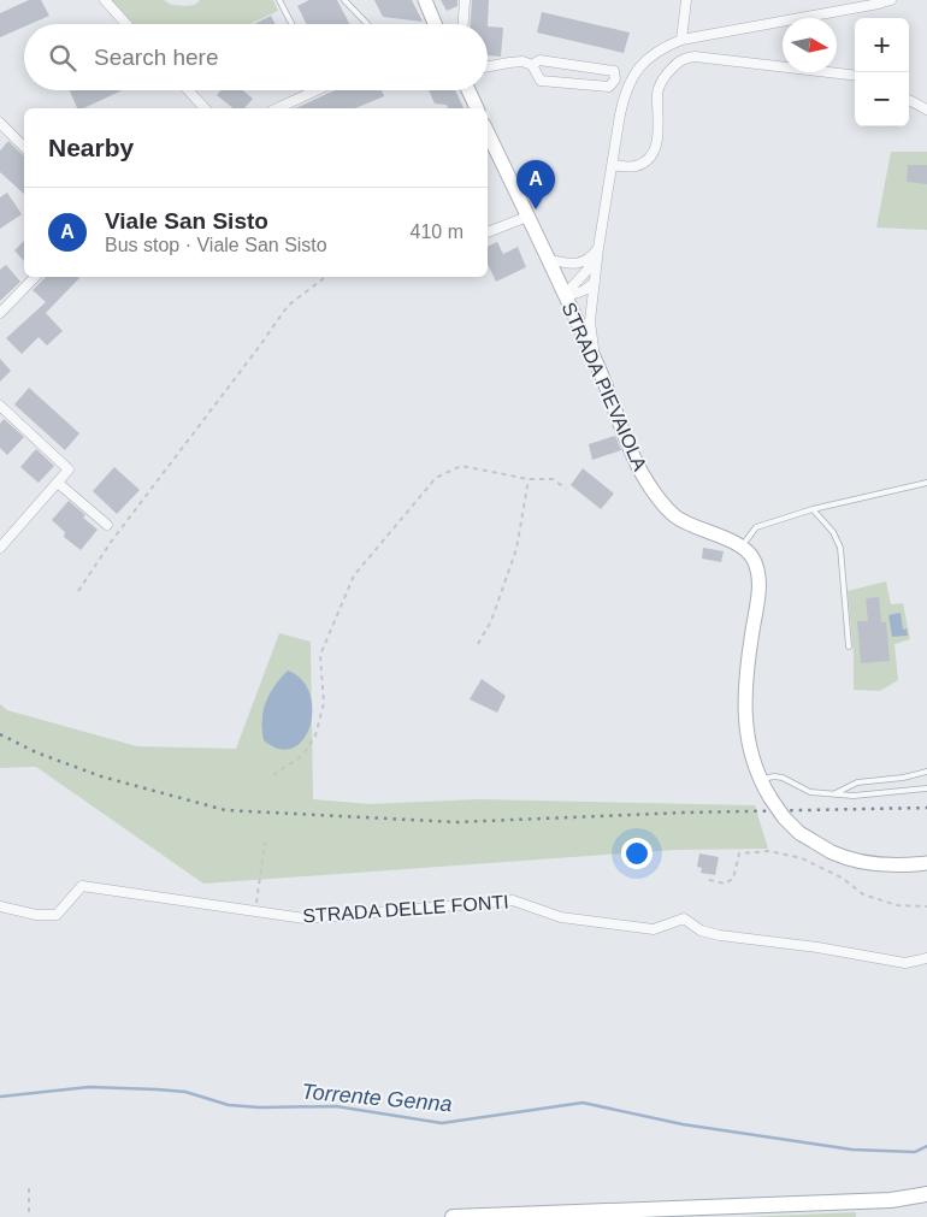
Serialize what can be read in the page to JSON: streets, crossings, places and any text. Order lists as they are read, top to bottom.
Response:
{
  "streets": {
    "street": ["STRADA PIEVAIOLA", "STRADA DELLE FONTI"]
  },
  "water": ["Torrente Genna"],
  "north": "right",
  "page": {
    "map_buttons": ["+", "−"],
    "search": "Search here",
    "heading": "Nearby",
    "pins": "A",
    "list": [
      {
        "mark": "A",
        "name": "Viale San Sisto",
        "note": "Bus stop · Viale San Sisto",
        "value": "410 m"
      }
    ]
  }
}
